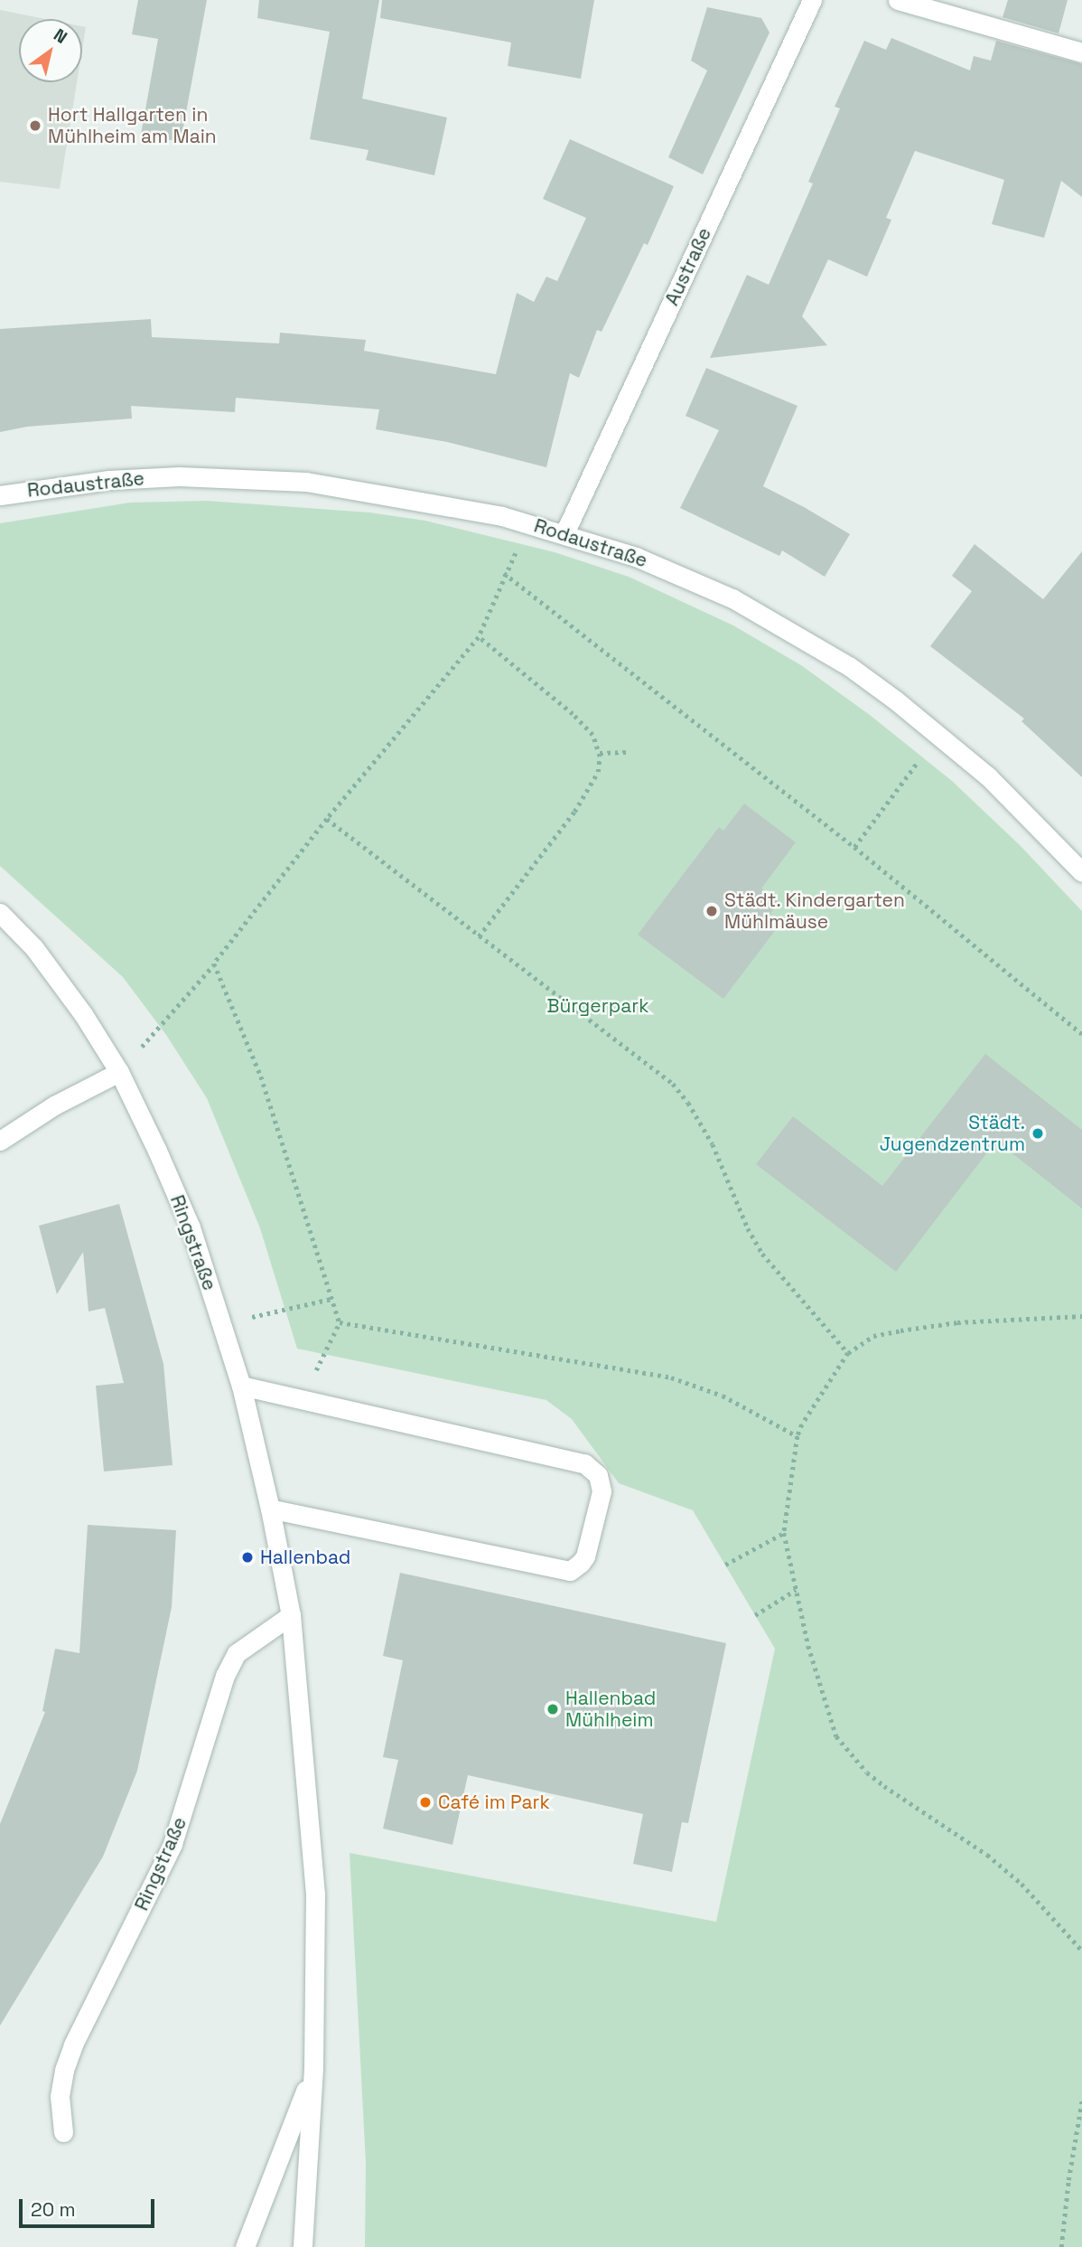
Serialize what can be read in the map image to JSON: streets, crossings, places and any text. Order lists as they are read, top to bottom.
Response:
{
  "streets": {
    "street": ["Austraße", "Rodaustraße", "Ringstraße"]
  },
  "crossings": [
    ["Austraße", "Rodaustraße"]
  ],
  "parks": ["Bürgerpark"],
  "places": [
    "Hort Hallgarten in Mühlheim am Main",
    "Städt. Kindergarten Mühlmäuse",
    "Städt. Jugendzentrum",
    "Hallenbad",
    "Hallenbad Mühlheim",
    "Café im Park"
  ],
  "scale_bar": "20 m",
  "north": "top right"
}
